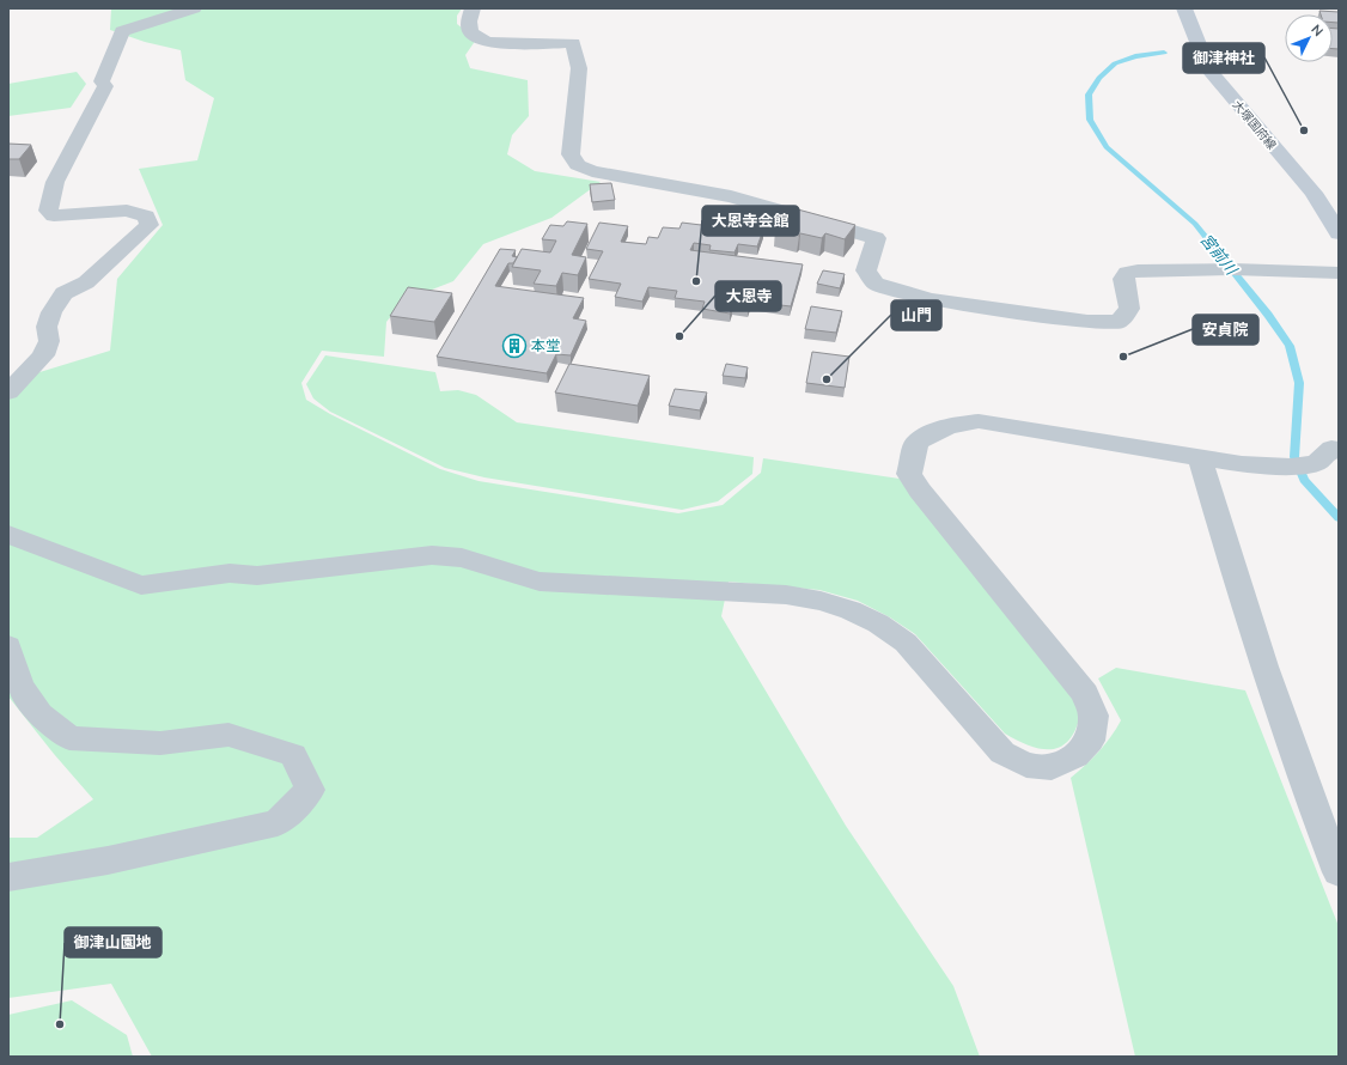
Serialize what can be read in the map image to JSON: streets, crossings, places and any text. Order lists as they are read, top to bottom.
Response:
{
  "streets": {
    "main road": ["大塚国府線"]
  },
  "water": ["宮前川"],
  "places": {
    "other": [
      "御津神社",
      "大恩寺会館",
      "大恩寺",
      "安貞院",
      "山門",
      "御津山園地"
    ],
    "building": ["本堂"]
  },
  "north": "top right"
}
